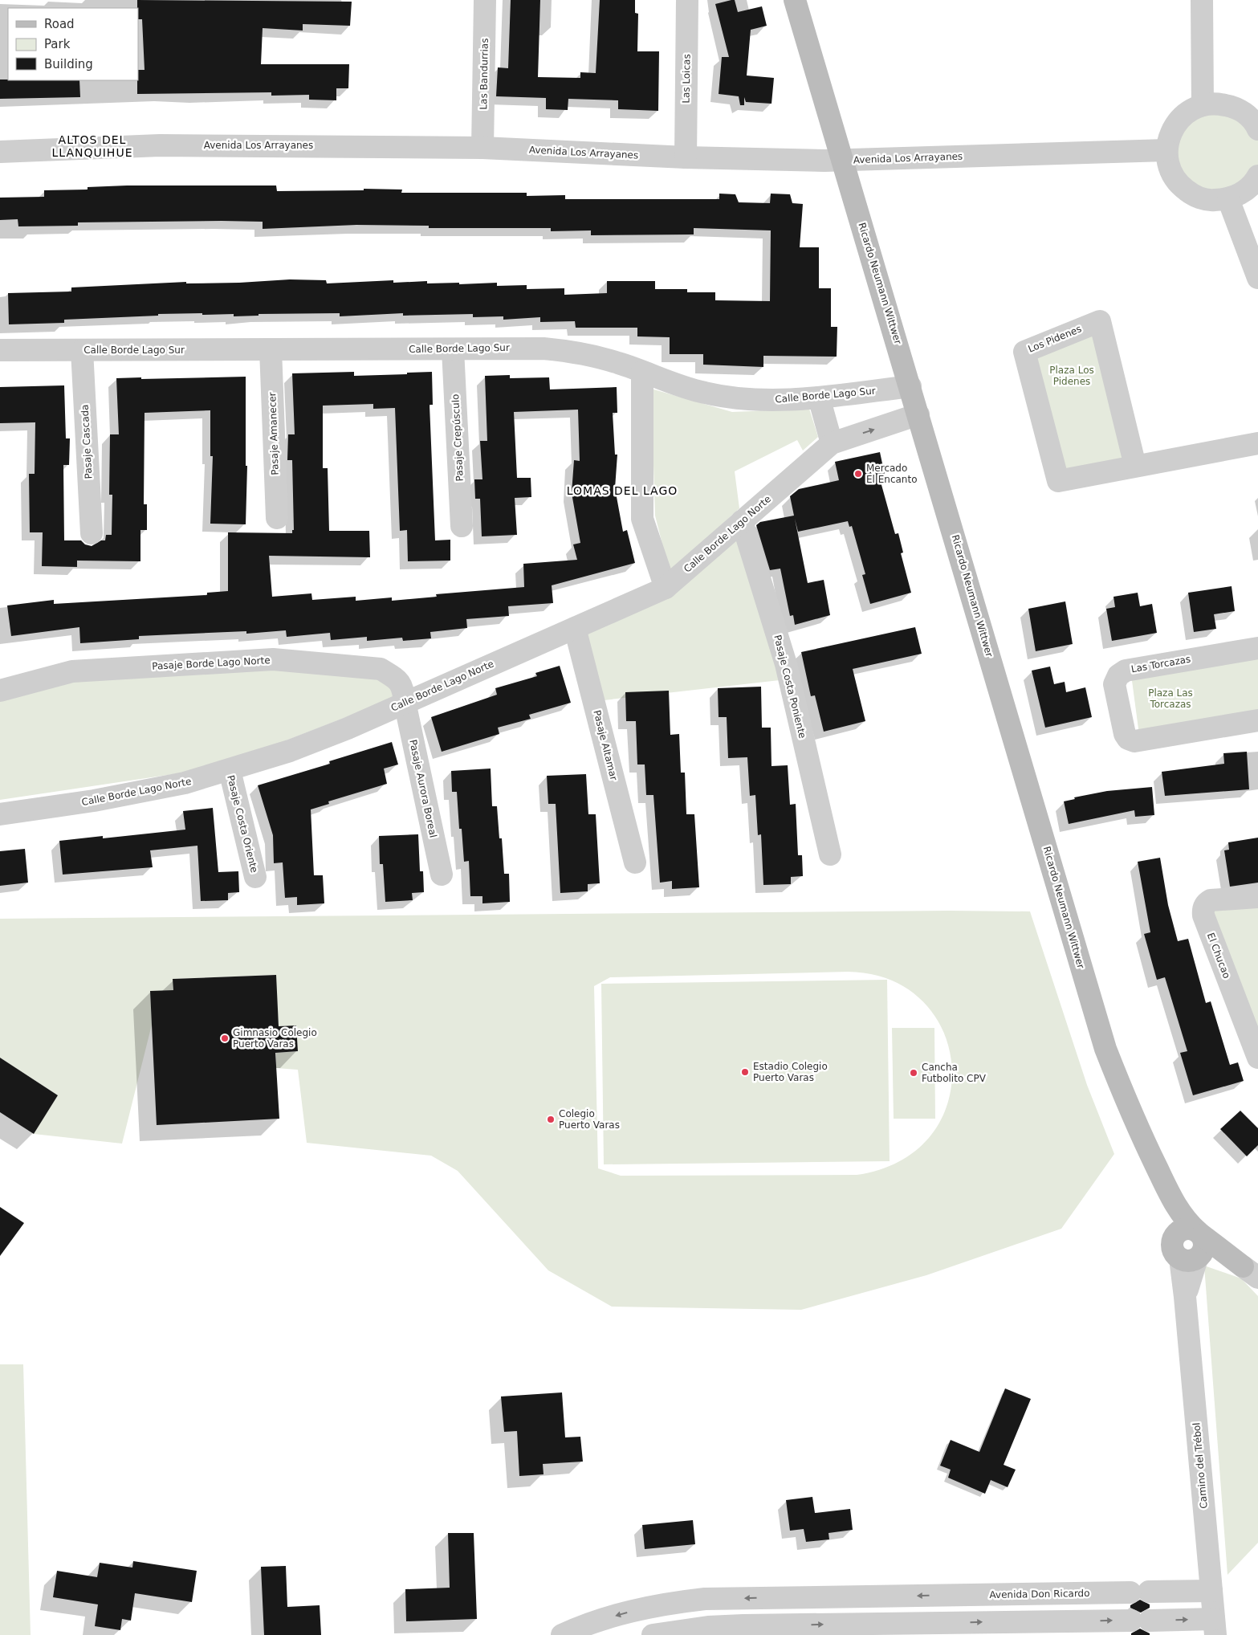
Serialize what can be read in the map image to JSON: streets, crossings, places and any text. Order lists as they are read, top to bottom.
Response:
{
  "streets": {
    "street": [
      "Las Bandurrias",
      "Las Loicas",
      "Avenida Los Arrayanes",
      "Ricardo Neumann Wittwer",
      "Los Pidenes",
      "Calle Borde Lago Sur",
      "Pasaje Amanecer",
      "Pasaje Crepúsculo",
      "Pasaje Cascada",
      "Calle Borde Lago Norte",
      "Pasaje Borde Lago Norte",
      "Las Torcazas",
      "Pasaje Costa Poniente",
      "Pasaje Altamar",
      "Pasaje Aurora Boreal",
      "Pasaje Costa Oriente",
      "El Chucao",
      "Camino del Trébol",
      "Avenida Don Ricardo"
    ]
  },
  "crossings": [
    ["Las Bandurrias", "Avenida Los Arrayanes"],
    ["Las Loicas", "Avenida Los Arrayanes"],
    ["Avenida Los Arrayanes", "Ricardo Neumann Wittwer"],
    ["Ricardo Neumann Wittwer", "Calle Borde Lago Sur"],
    ["Ricardo Neumann Wittwer", "Calle Borde Lago Norte"],
    ["Ricardo Neumann Wittwer", "Camino del Trébol"],
    ["Calle Borde Lago Sur", "Pasaje Amanecer"],
    ["Calle Borde Lago Sur", "Pasaje Crepúsculo"],
    ["Calle Borde Lago Sur", "Pasaje Cascada"],
    ["Calle Borde Lago Norte", "Pasaje Borde Lago Norte"],
    ["Calle Borde Lago Norte", "Pasaje Costa Poniente"],
    ["Calle Borde Lago Norte", "Pasaje Altamar"],
    ["Calle Borde Lago Norte", "Pasaje Aurora Boreal"],
    ["Calle Borde Lago Norte", "Pasaje Costa Oriente"],
    ["Pasaje Borde Lago Norte", "Pasaje Aurora Boreal"],
    ["Camino del Trébol", "Avenida Don Ricardo"]
  ],
  "districts": ["ALTOS DEL LLANQUIHUE", "LOMAS DEL LAGO"],
  "parks": ["Plaza Los Pidenes", "Plaza Las Torcazas"],
  "places": [
    "Mercado El Encanto",
    "Gimnasio Colegio Puerto Varas",
    "Estadio Colegio Puerto Varas",
    "Cancha Futbolito CPV",
    "Colegio Puerto Varas"
  ],
  "legend": ["Road", "Park", "Building"]
}
